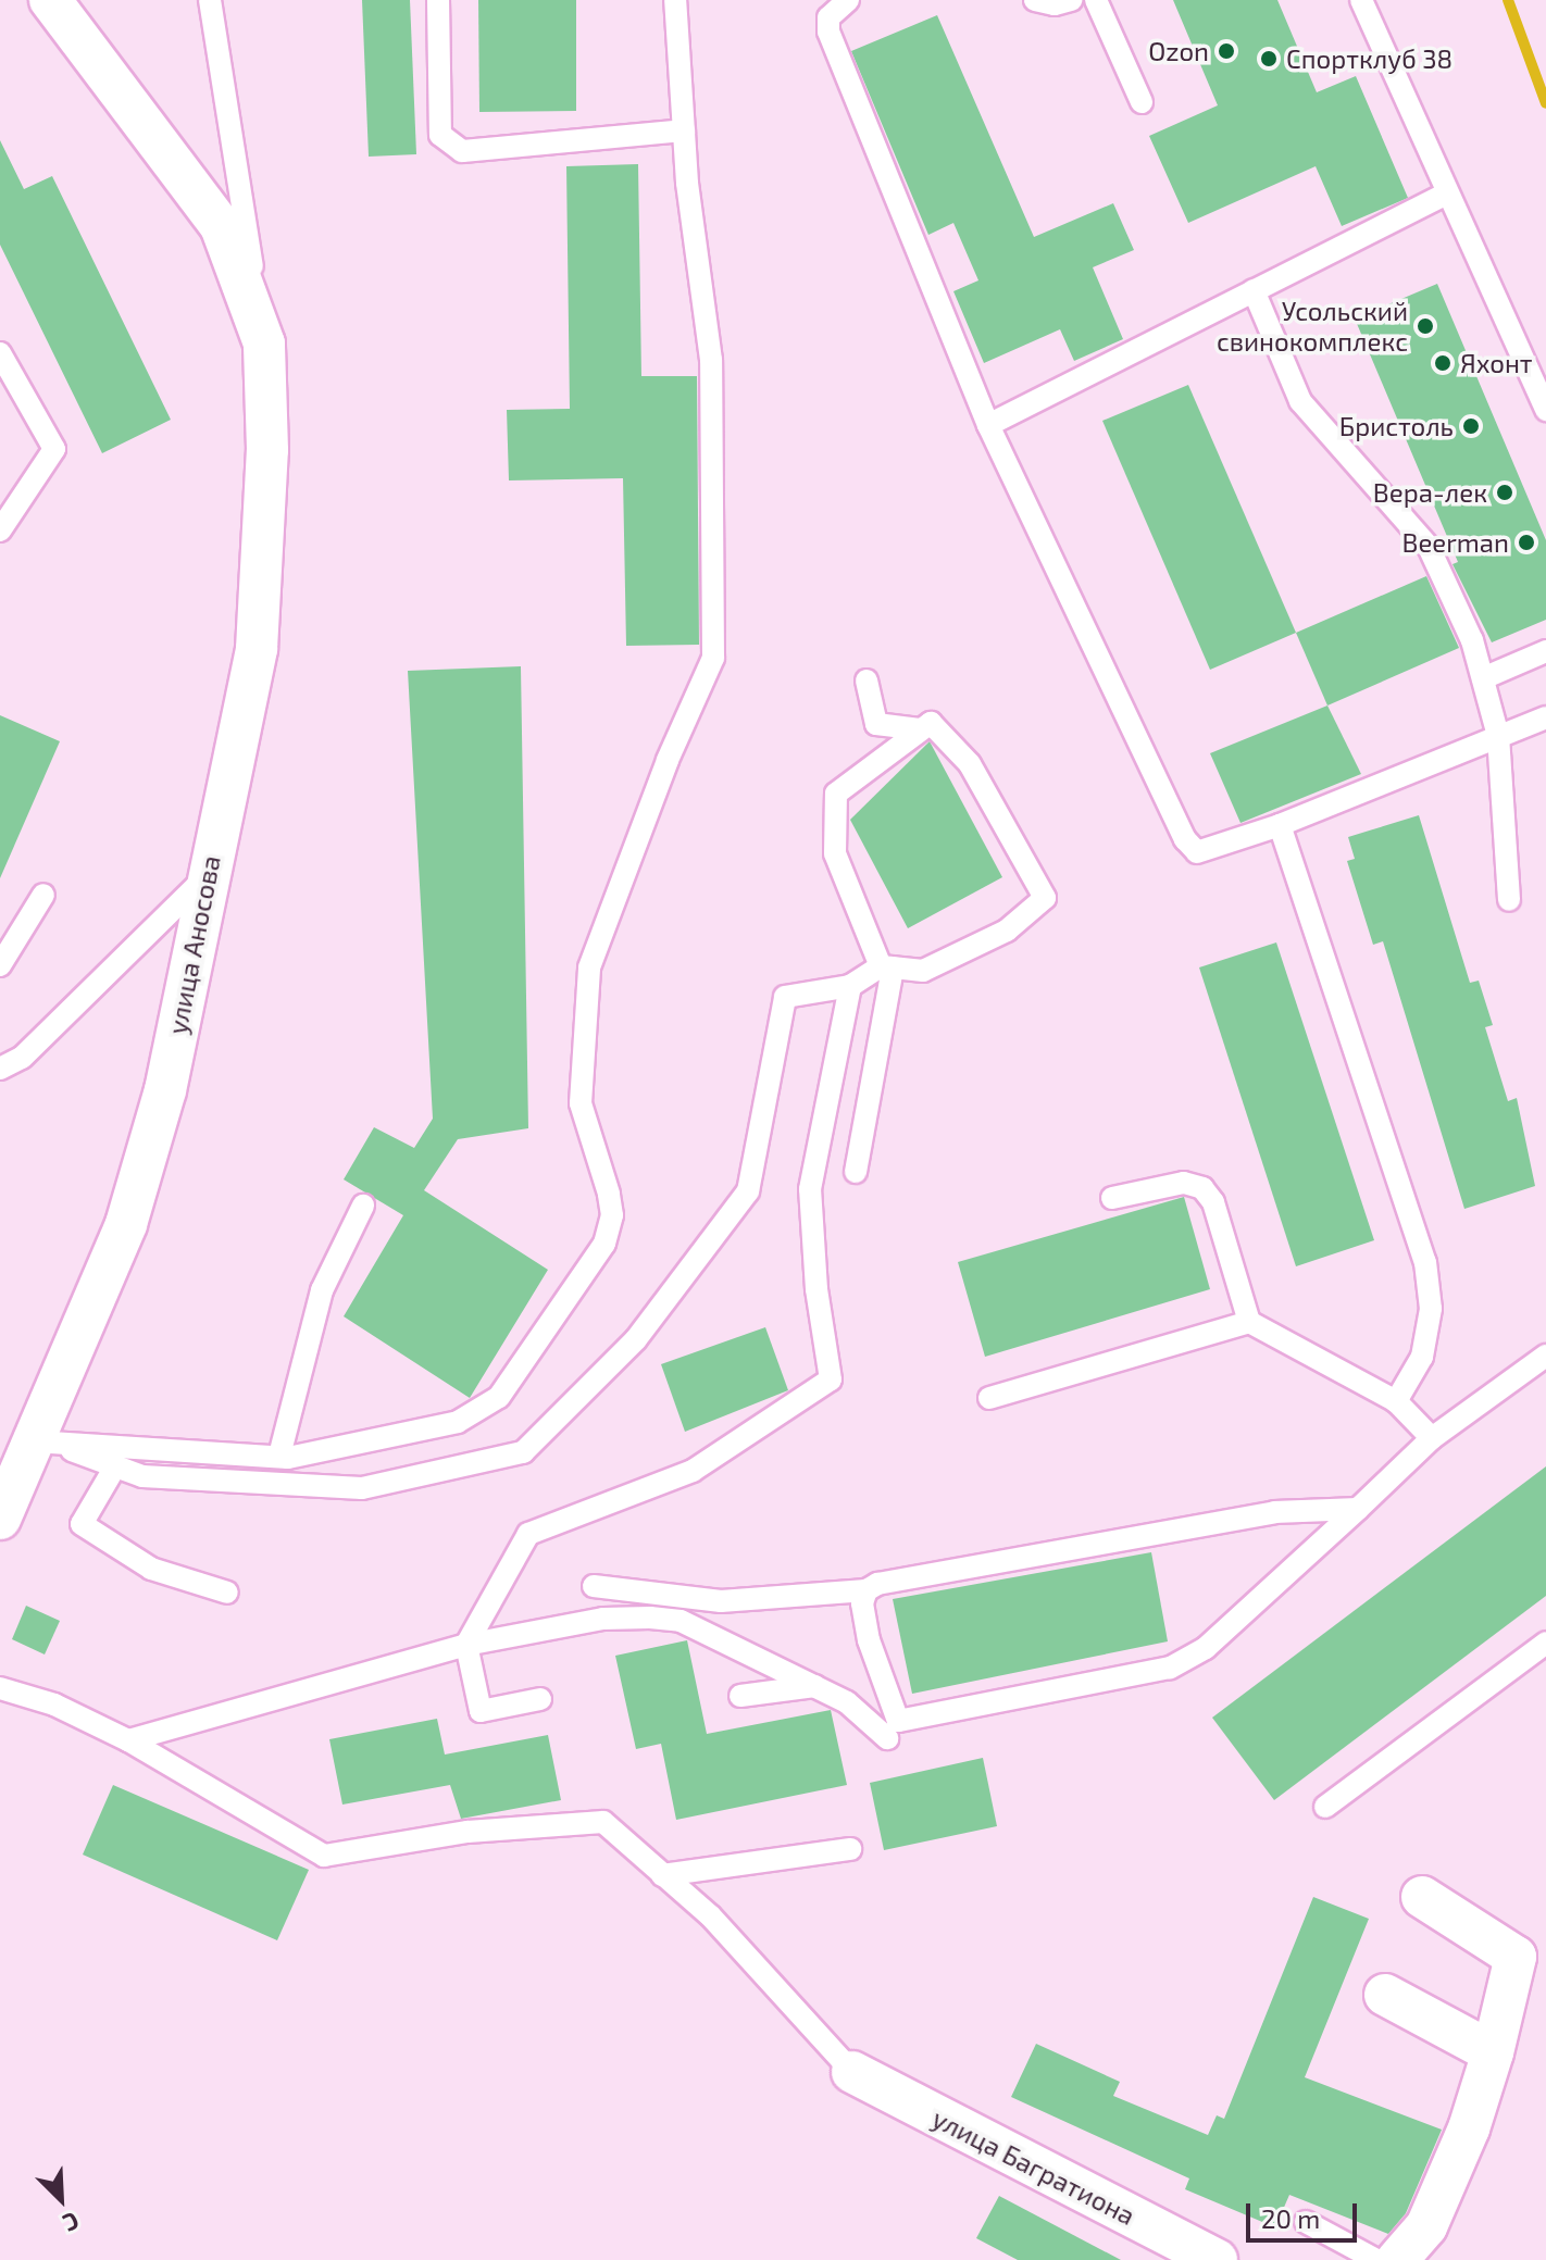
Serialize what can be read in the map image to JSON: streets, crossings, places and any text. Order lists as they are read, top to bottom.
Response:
{
  "streets": {
    "street": ["улица Аносова", "улица Багратиона"]
  },
  "places": [
    "Ozon",
    "Спортклуб 38",
    "Усольский свинокомплекс",
    "Яхонт",
    "Бристоль",
    "Вера-лек",
    "Beerman"
  ],
  "scale_bar": "20 m",
  "north": "bottom right"
}
